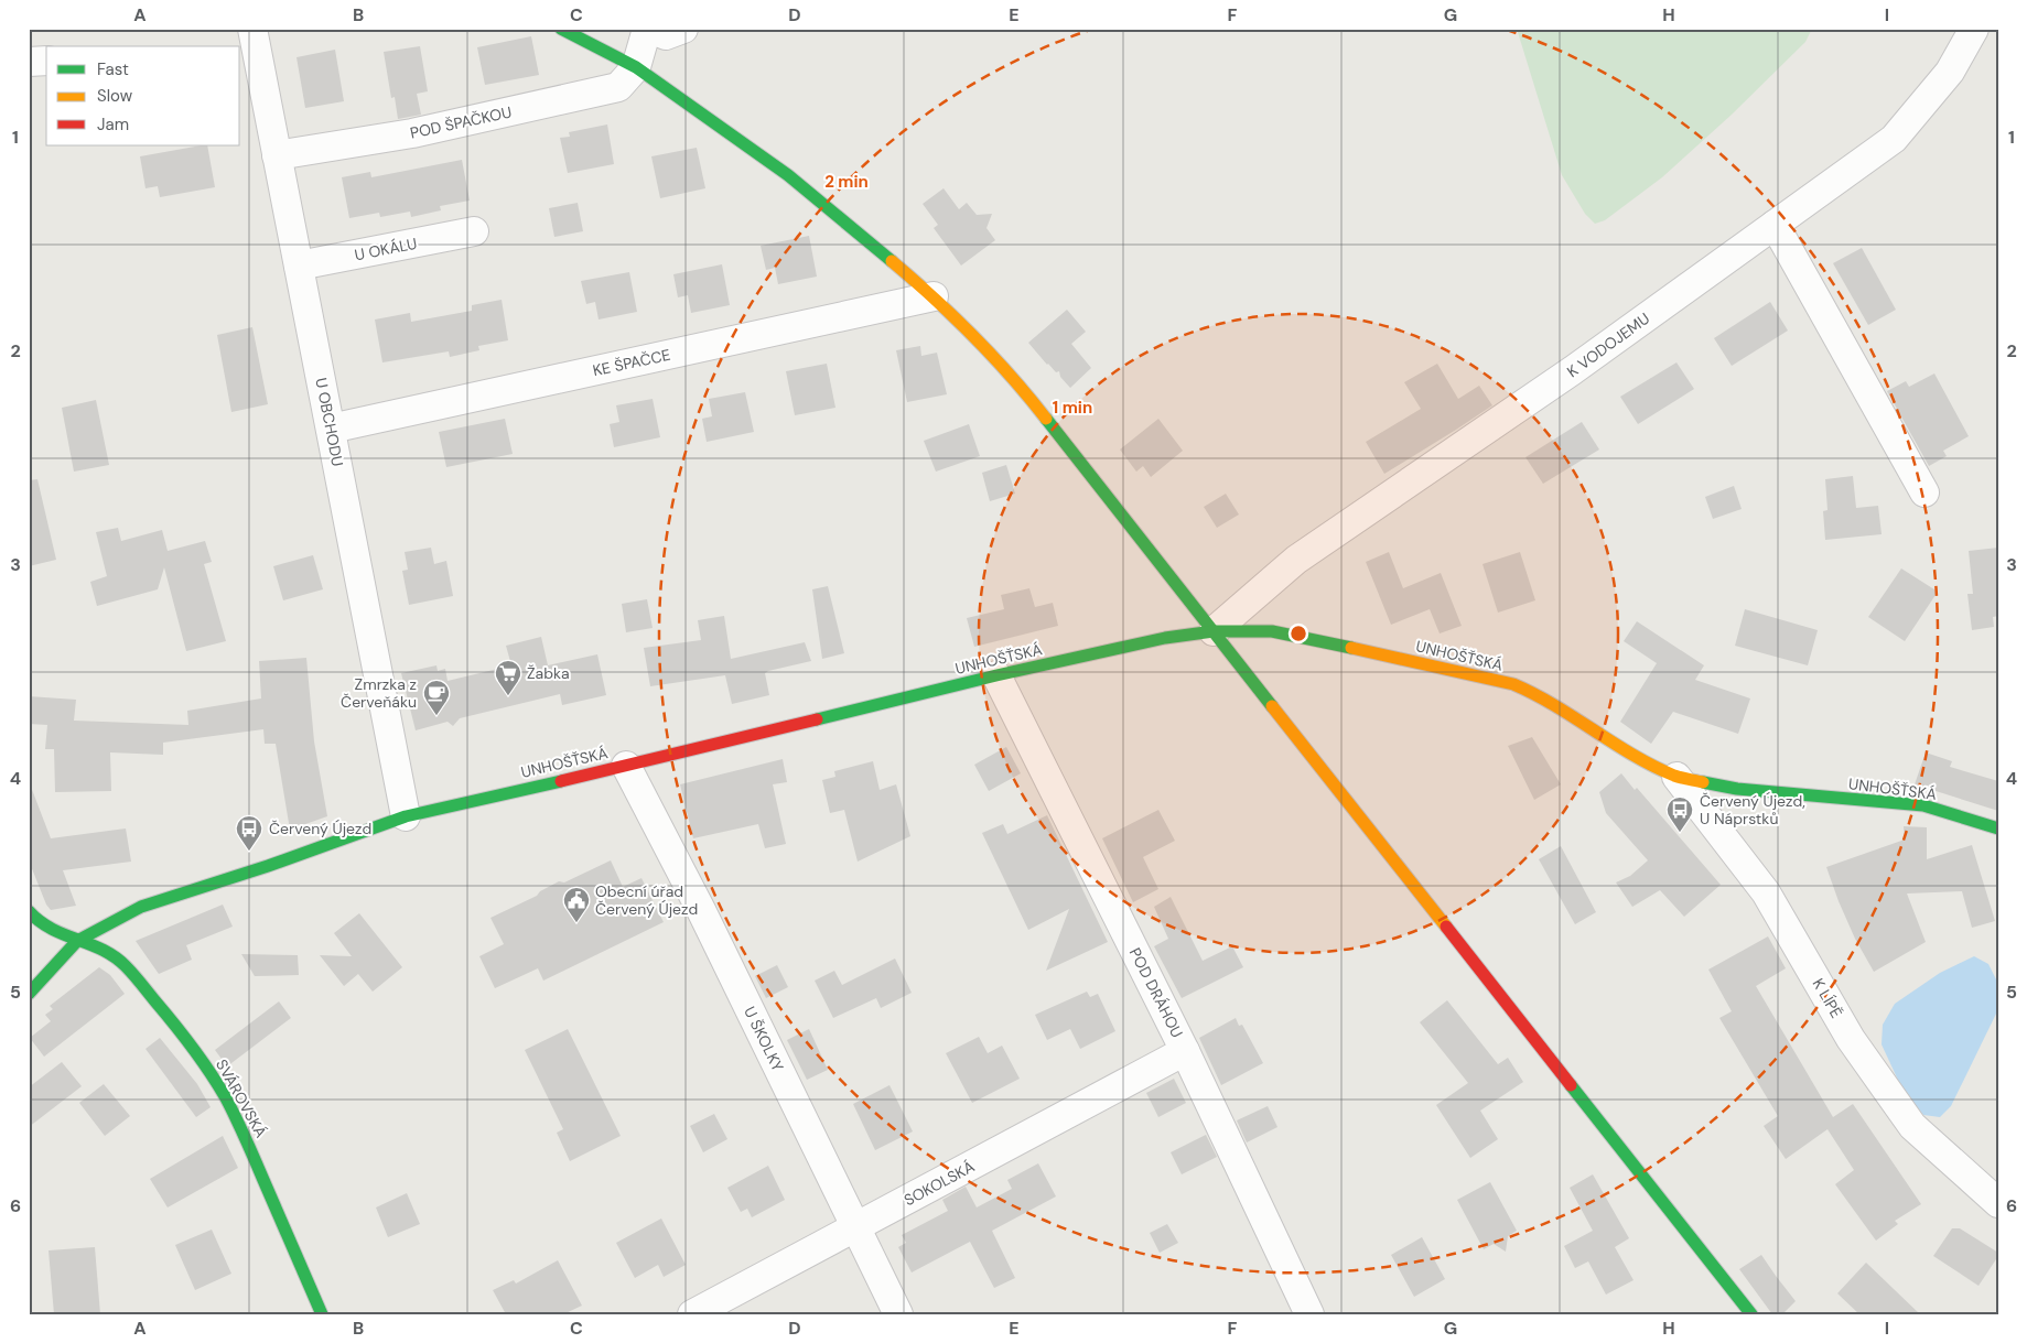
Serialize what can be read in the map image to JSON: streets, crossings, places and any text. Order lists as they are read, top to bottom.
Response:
{
  "streets": {
    "street": [
      "POD ŠPAČKOU",
      "U OKÁLU",
      "K VODOJEMU",
      "KE ŠPAČCE",
      "U OBCHODU",
      "UNHOŠŤSKÁ",
      "POD DRÁHOU",
      "K LÍPĚ",
      "U ŠKOLKY",
      "SVÁROVSKÁ",
      "SOKOLSKÁ"
    ]
  },
  "crossings": [
    ["POD ŠPAČKOU", "U OBCHODU"],
    ["U OKÁLU", "U OBCHODU"],
    ["K VODOJEMU", "UNHOŠŤSKÁ"],
    ["KE ŠPAČCE", "U OBCHODU"],
    ["U OBCHODU", "UNHOŠŤSKÁ"],
    ["UNHOŠŤSKÁ", "POD DRÁHOU"],
    ["UNHOŠŤSKÁ", "K LÍPĚ"],
    ["UNHOŠŤSKÁ", "U ŠKOLKY"],
    ["UNHOŠŤSKÁ", "SVÁROVSKÁ"],
    ["POD DRÁHOU", "SOKOLSKÁ"],
    ["U ŠKOLKY", "SOKOLSKÁ"]
  ],
  "places": {
    "supermarket": ["Žabka"],
    "cafe": ["Zmrzka z Červeňáku"],
    "bus stop": ["Červený Újezd, U Náprstků", "Červený Újezd"],
    "public building": ["Obecní úřad Červený Újezd"]
  },
  "legend": ["Fast", "Slow", "Jam"],
  "grid": {
    "columns": [
      "A",
      "B",
      "C",
      "D",
      "E",
      "F",
      "G",
      "H",
      "I"
    ],
    "rows": [
      "1",
      "2",
      "3",
      "4",
      "5",
      "6"
    ]
  },
  "rings": ["2 min", "1 min"]
}
